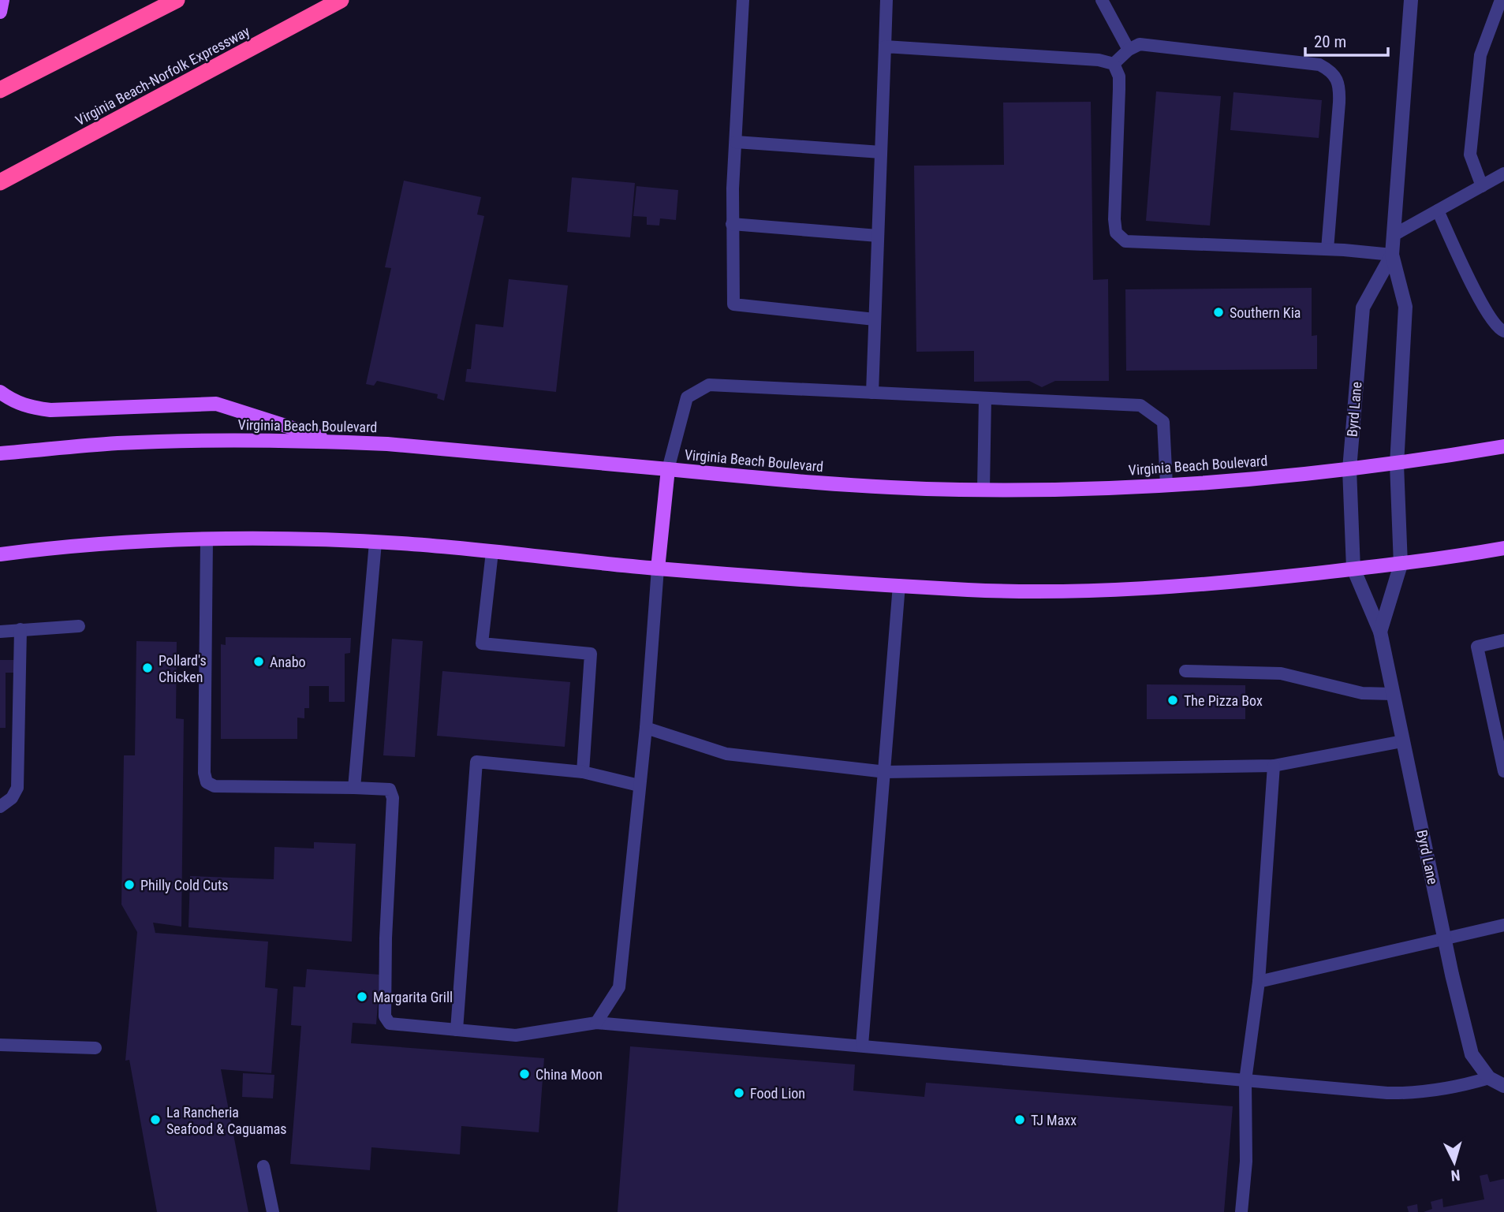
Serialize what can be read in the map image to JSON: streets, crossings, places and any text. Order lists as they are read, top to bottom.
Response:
{
  "streets": {
    "highway": ["Virginia Beach-Norfolk Expressway"],
    "main road": ["Virginia Beach Boulevard"],
    "street": ["Byrd Lane"]
  },
  "crossings": [
    ["Byrd Lane", "Virginia Beach Boulevard"]
  ],
  "places": [
    "Southern Kia",
    "Anabo",
    "Pollard's Chicken",
    "The Pizza Box",
    "Philly Cold Cuts",
    "Margarita Grill",
    "China Moon",
    "Food Lion",
    "La Rancheria Seafood & Caguamas",
    "TJ Maxx"
  ],
  "scale_bar": "20 m",
  "north": "bottom"
}
